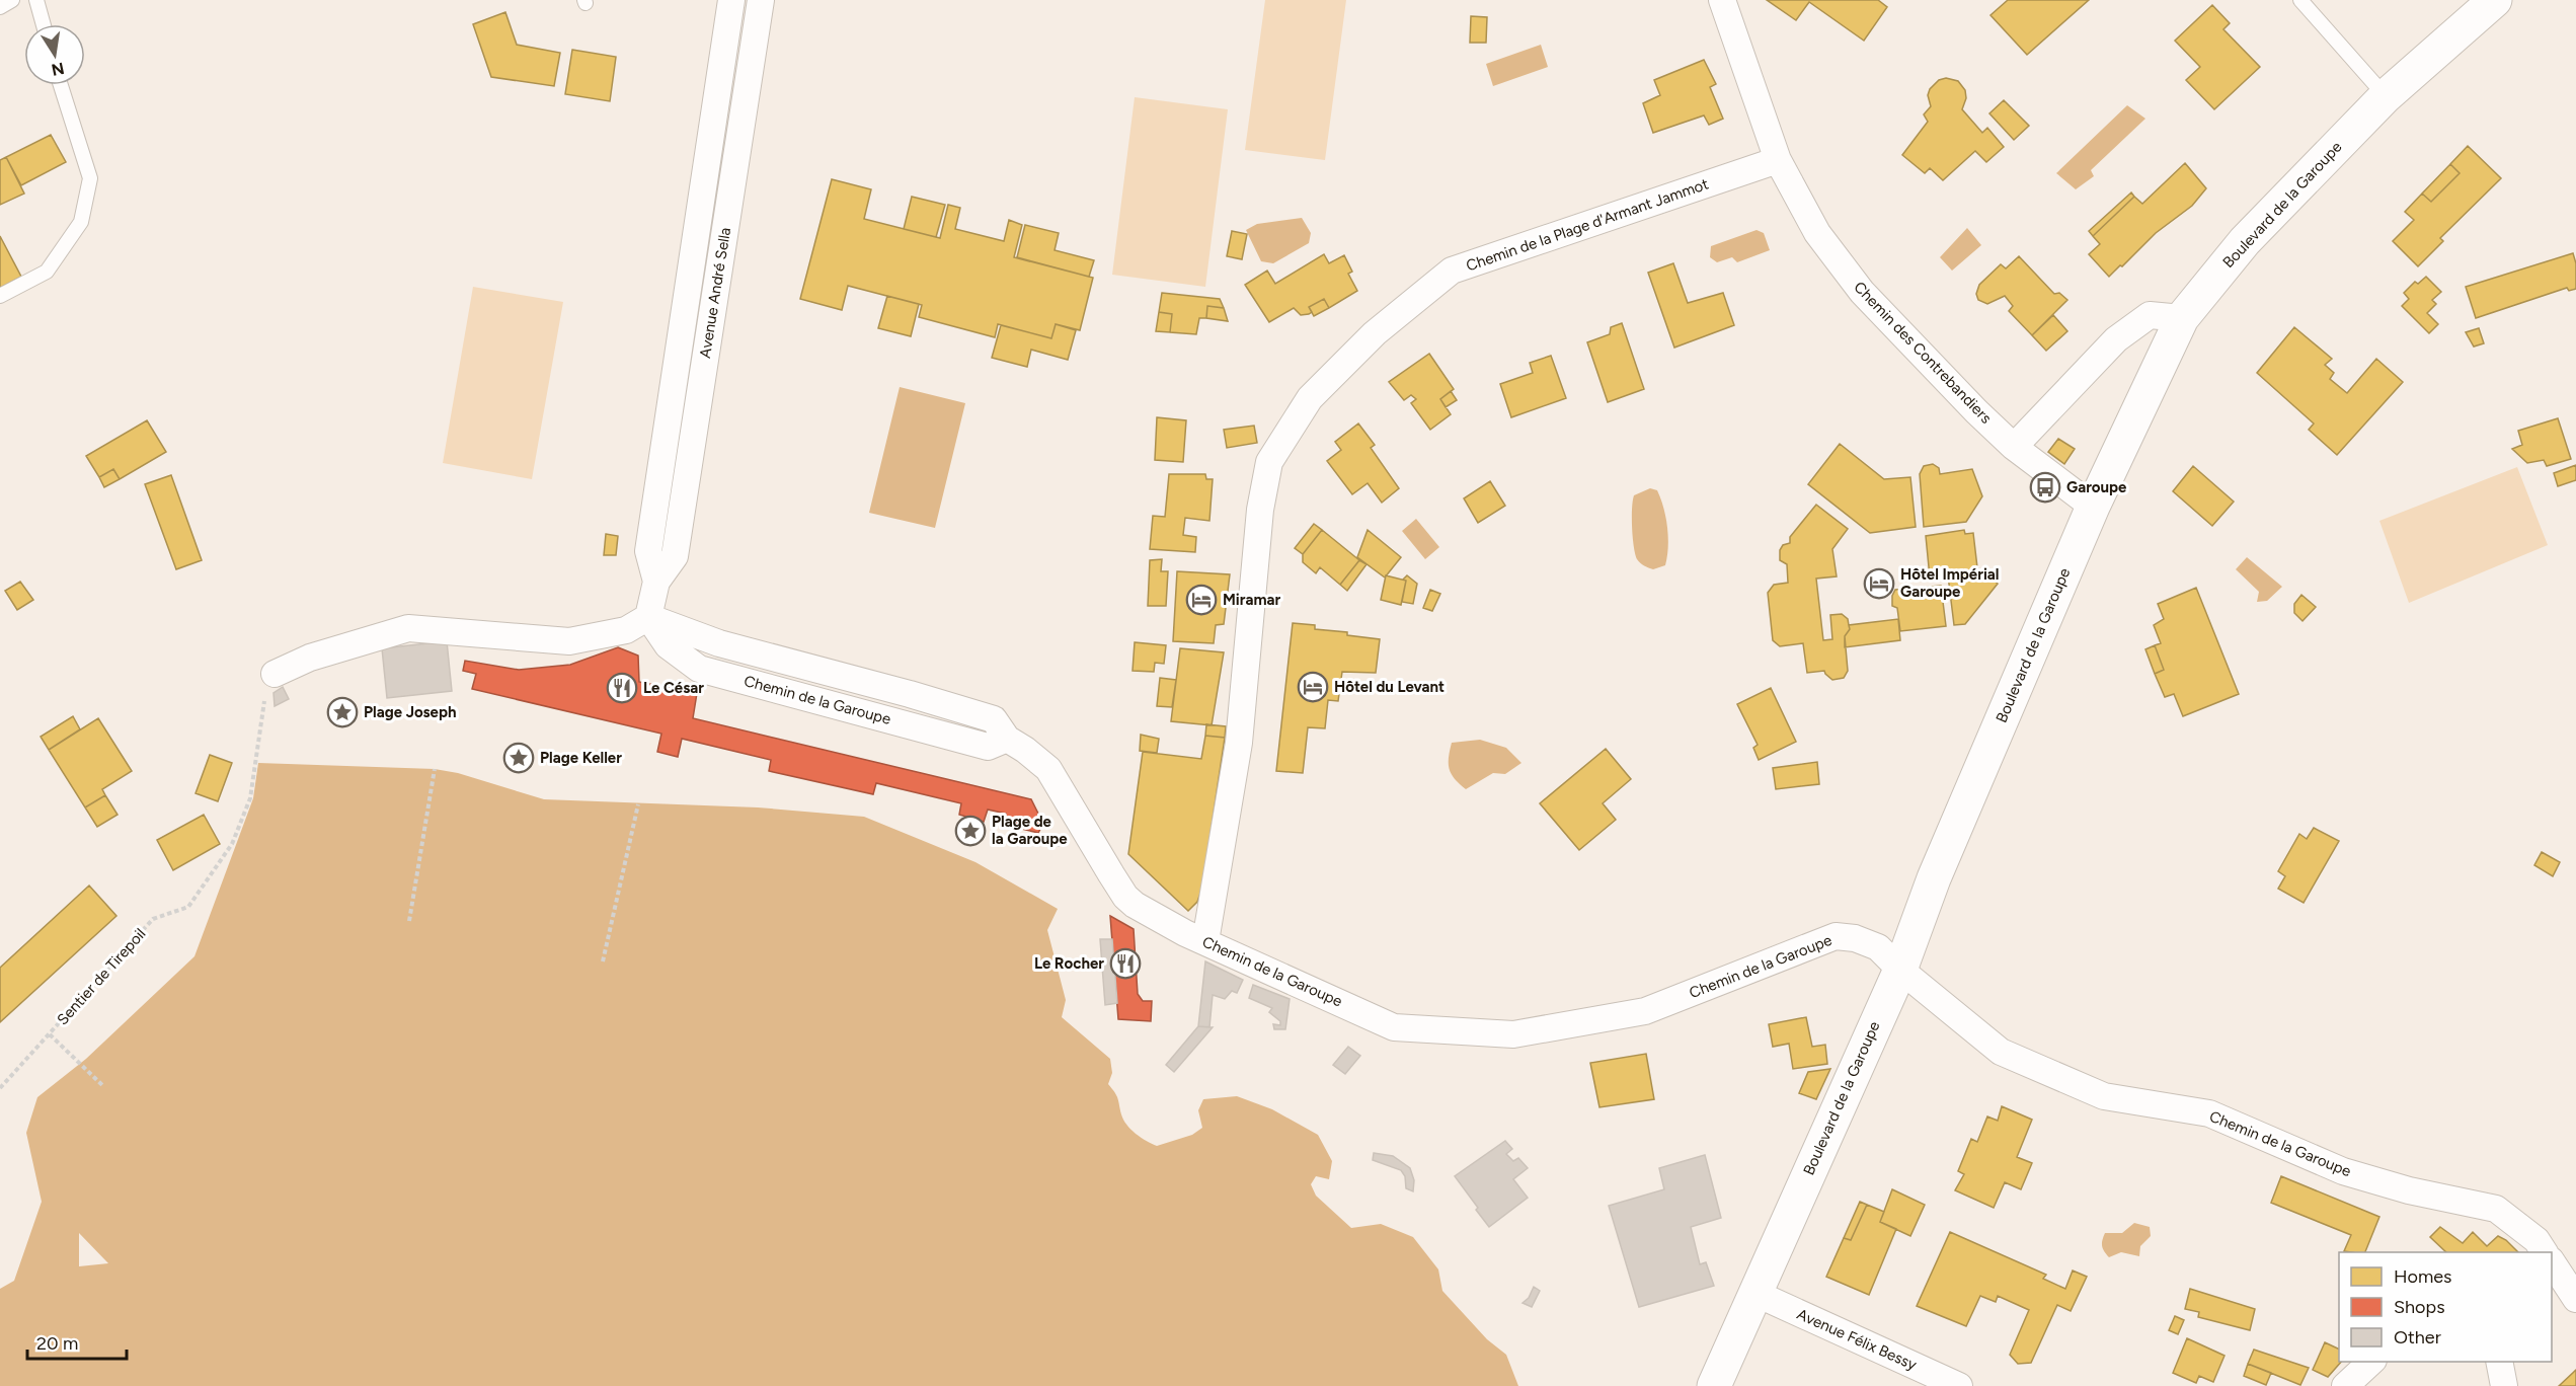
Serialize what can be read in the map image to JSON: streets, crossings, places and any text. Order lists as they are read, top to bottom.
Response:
{
  "streets": {
    "street": [
      "Boulevard de la Garoupe",
      "Chemin de la Plage d'Armant Jammot",
      "Avenue André Sella",
      "Chemin des Contrebandiers",
      "Chemin de la Garoupe",
      "Avenue Félix Bessy"
    ],
    "path": ["Sentier de Tirepoil"]
  },
  "crossings": [
    ["Boulevard de la Garoupe", "Chemin des Contrebandiers"],
    ["Boulevard de la Garoupe", "Chemin de la Garoupe"],
    ["Boulevard de la Garoupe", "Avenue Félix Bessy"],
    ["Chemin de la Plage d'Armant Jammot", "Chemin des Contrebandiers"],
    ["Chemin de la Plage d'Armant Jammot", "Chemin de la Garoupe"],
    ["Avenue André Sella", "Chemin de la Garoupe"]
  ],
  "places": {
    "bus stop": ["Garoupe"],
    "hotel": ["Hôtel Impérial Garoupe", "Miramar", "Hôtel du Levant"],
    "restaurant": ["Le César", "Le Rocher"],
    "place": ["Plage Joseph", "Plage Keller", "Plage de la Garoupe"]
  },
  "legend": ["Homes", "Shops", "Other"],
  "scale_bar": "20 m",
  "north": "bottom"
}
